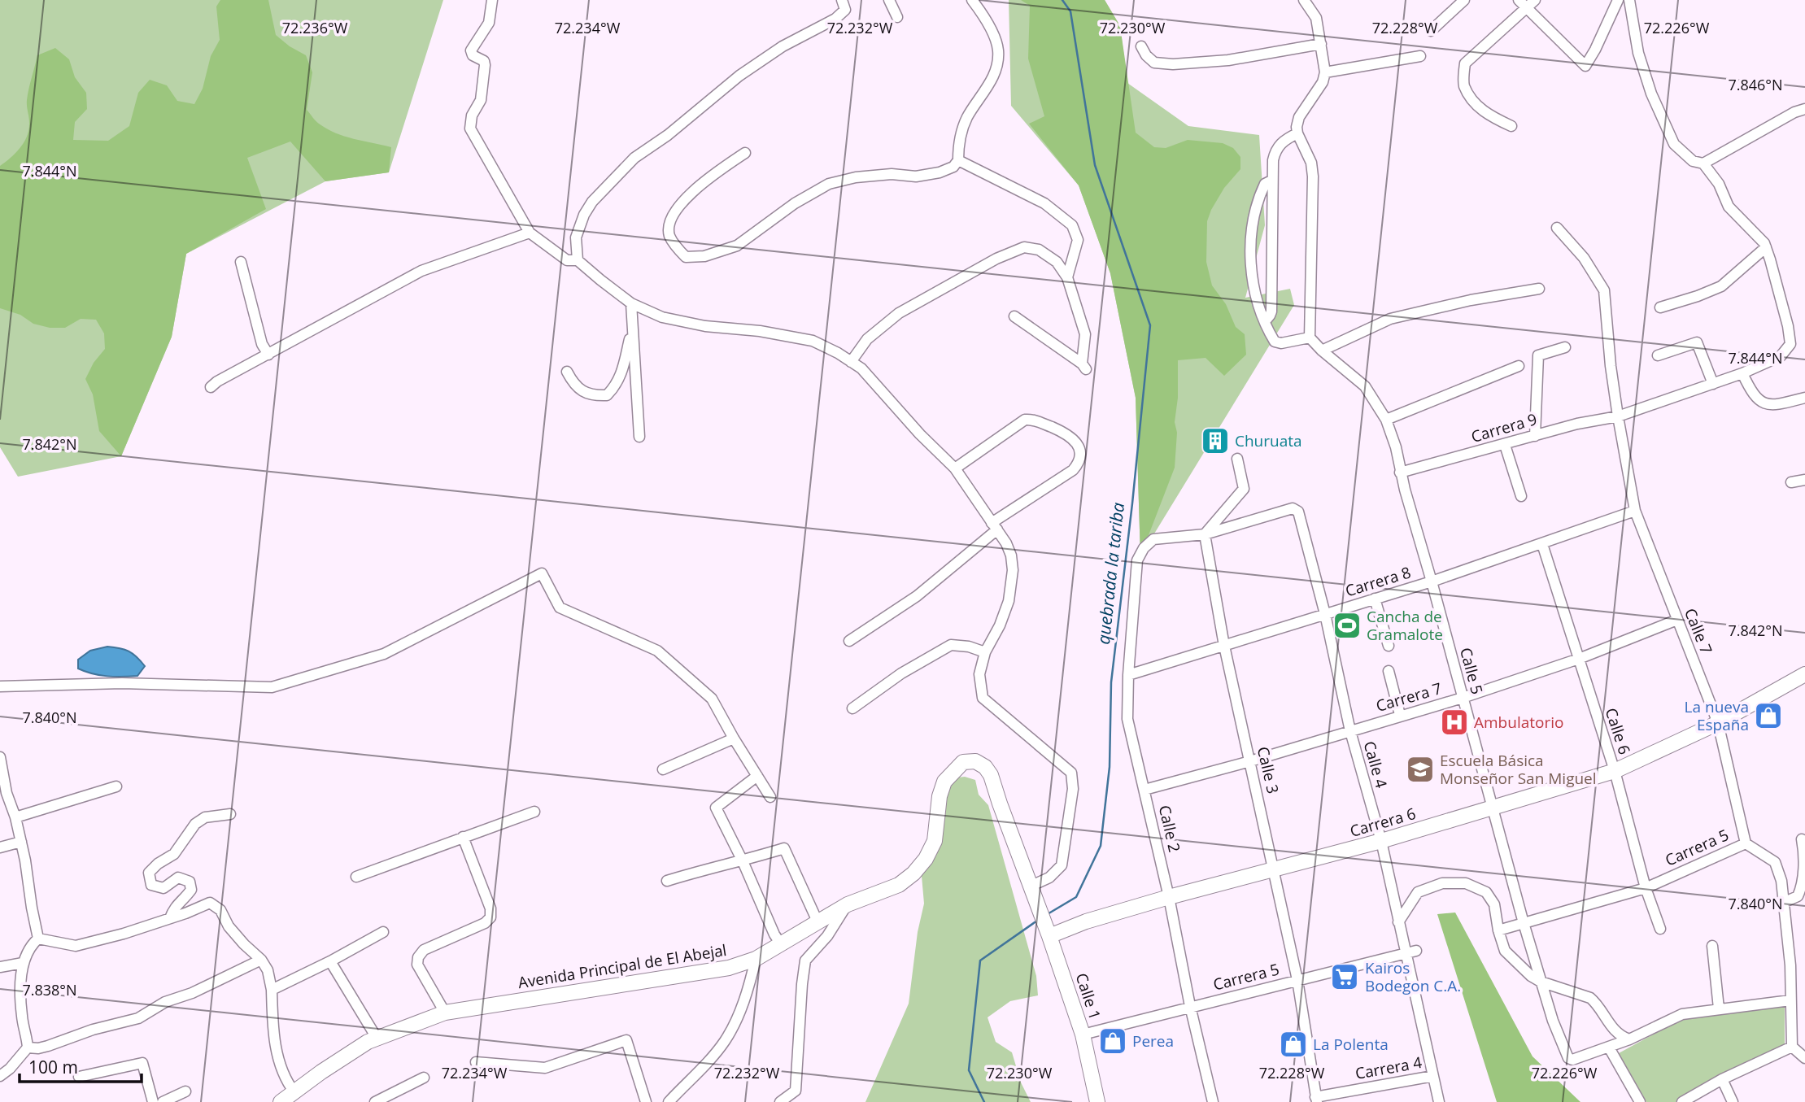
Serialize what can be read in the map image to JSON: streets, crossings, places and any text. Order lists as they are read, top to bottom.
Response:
{
  "streets": {
    "main road": ["Carrera 6", "Avenida Principal de El Abejal", "Calle 1"],
    "street": [
      "Carrera 9",
      "Carrera 8",
      "Calle 7",
      "Calle 5",
      "Carrera 7",
      "Calle 6",
      "Calle 4",
      "Calle 3",
      "Calle 2",
      "Carrera 5",
      "Carrera 4"
    ]
  },
  "crossings": [
    ["Carrera 9", "Calle 7"],
    ["Carrera 9", "Calle 5"],
    ["Carrera 8", "Calle 7"],
    ["Carrera 8", "Calle 5"],
    ["Carrera 8", "Calle 6"],
    ["Carrera 8", "Calle 4"],
    ["Carrera 8", "Calle 3"],
    ["Carrera 8", "Calle 2"],
    ["Calle 7", "Carrera 7"],
    ["Calle 7", "Carrera 6"],
    ["Calle 7", "Carrera 5"],
    ["Calle 5", "Carrera 7"],
    ["Calle 5", "Carrera 6"],
    ["Calle 5", "Carrera 5"],
    ["Carrera 7", "Calle 6"],
    ["Carrera 7", "Calle 4"],
    ["Carrera 7", "Calle 3"],
    ["Carrera 7", "Calle 2"],
    ["Calle 6", "Carrera 6"],
    ["Calle 6", "Carrera 5"],
    ["Calle 4", "Calle 3"],
    ["Calle 4", "Carrera 6"],
    ["Calle 4", "Calle 2"],
    ["Calle 4", "Carrera 5"],
    ["Calle 4", "Carrera 4"],
    ["Calle 3", "Carrera 6"],
    ["Calle 3", "Calle 2"],
    ["Calle 3", "Carrera 5"],
    ["Calle 3", "Carrera 4"],
    ["Carrera 6", "Calle 2"],
    ["Carrera 6", "Avenida Principal de El Abejal"],
    ["Carrera 6", "Calle 1"],
    ["Calle 2", "Carrera 5"],
    ["Carrera 5", "Calle 1"],
    ["Avenida Principal de El Abejal", "Calle 1"]
  ],
  "water": ["quebrada la tariba"],
  "places": {
    "building": ["Churuata"],
    "sports": ["Cancha de Gramalote"],
    "shop": ["La nueva España", "Perea", "La Polenta"],
    "hospital": ["Ambulatorio"],
    "school or university": ["Escuela Básica Monseñor San Miguel"],
    "supermarket": ["Kairos Bodegon C.A."]
  },
  "scale_bar": "100 m",
  "coordinates": [
    "72.236°W",
    "72.234°W",
    "72.232°W",
    "72.230°W",
    "72.228°W",
    "72.226°W",
    "7.846°N",
    "7.844°N",
    "7.842°N",
    "7.840°N",
    "7.838°N"
  ]
}
